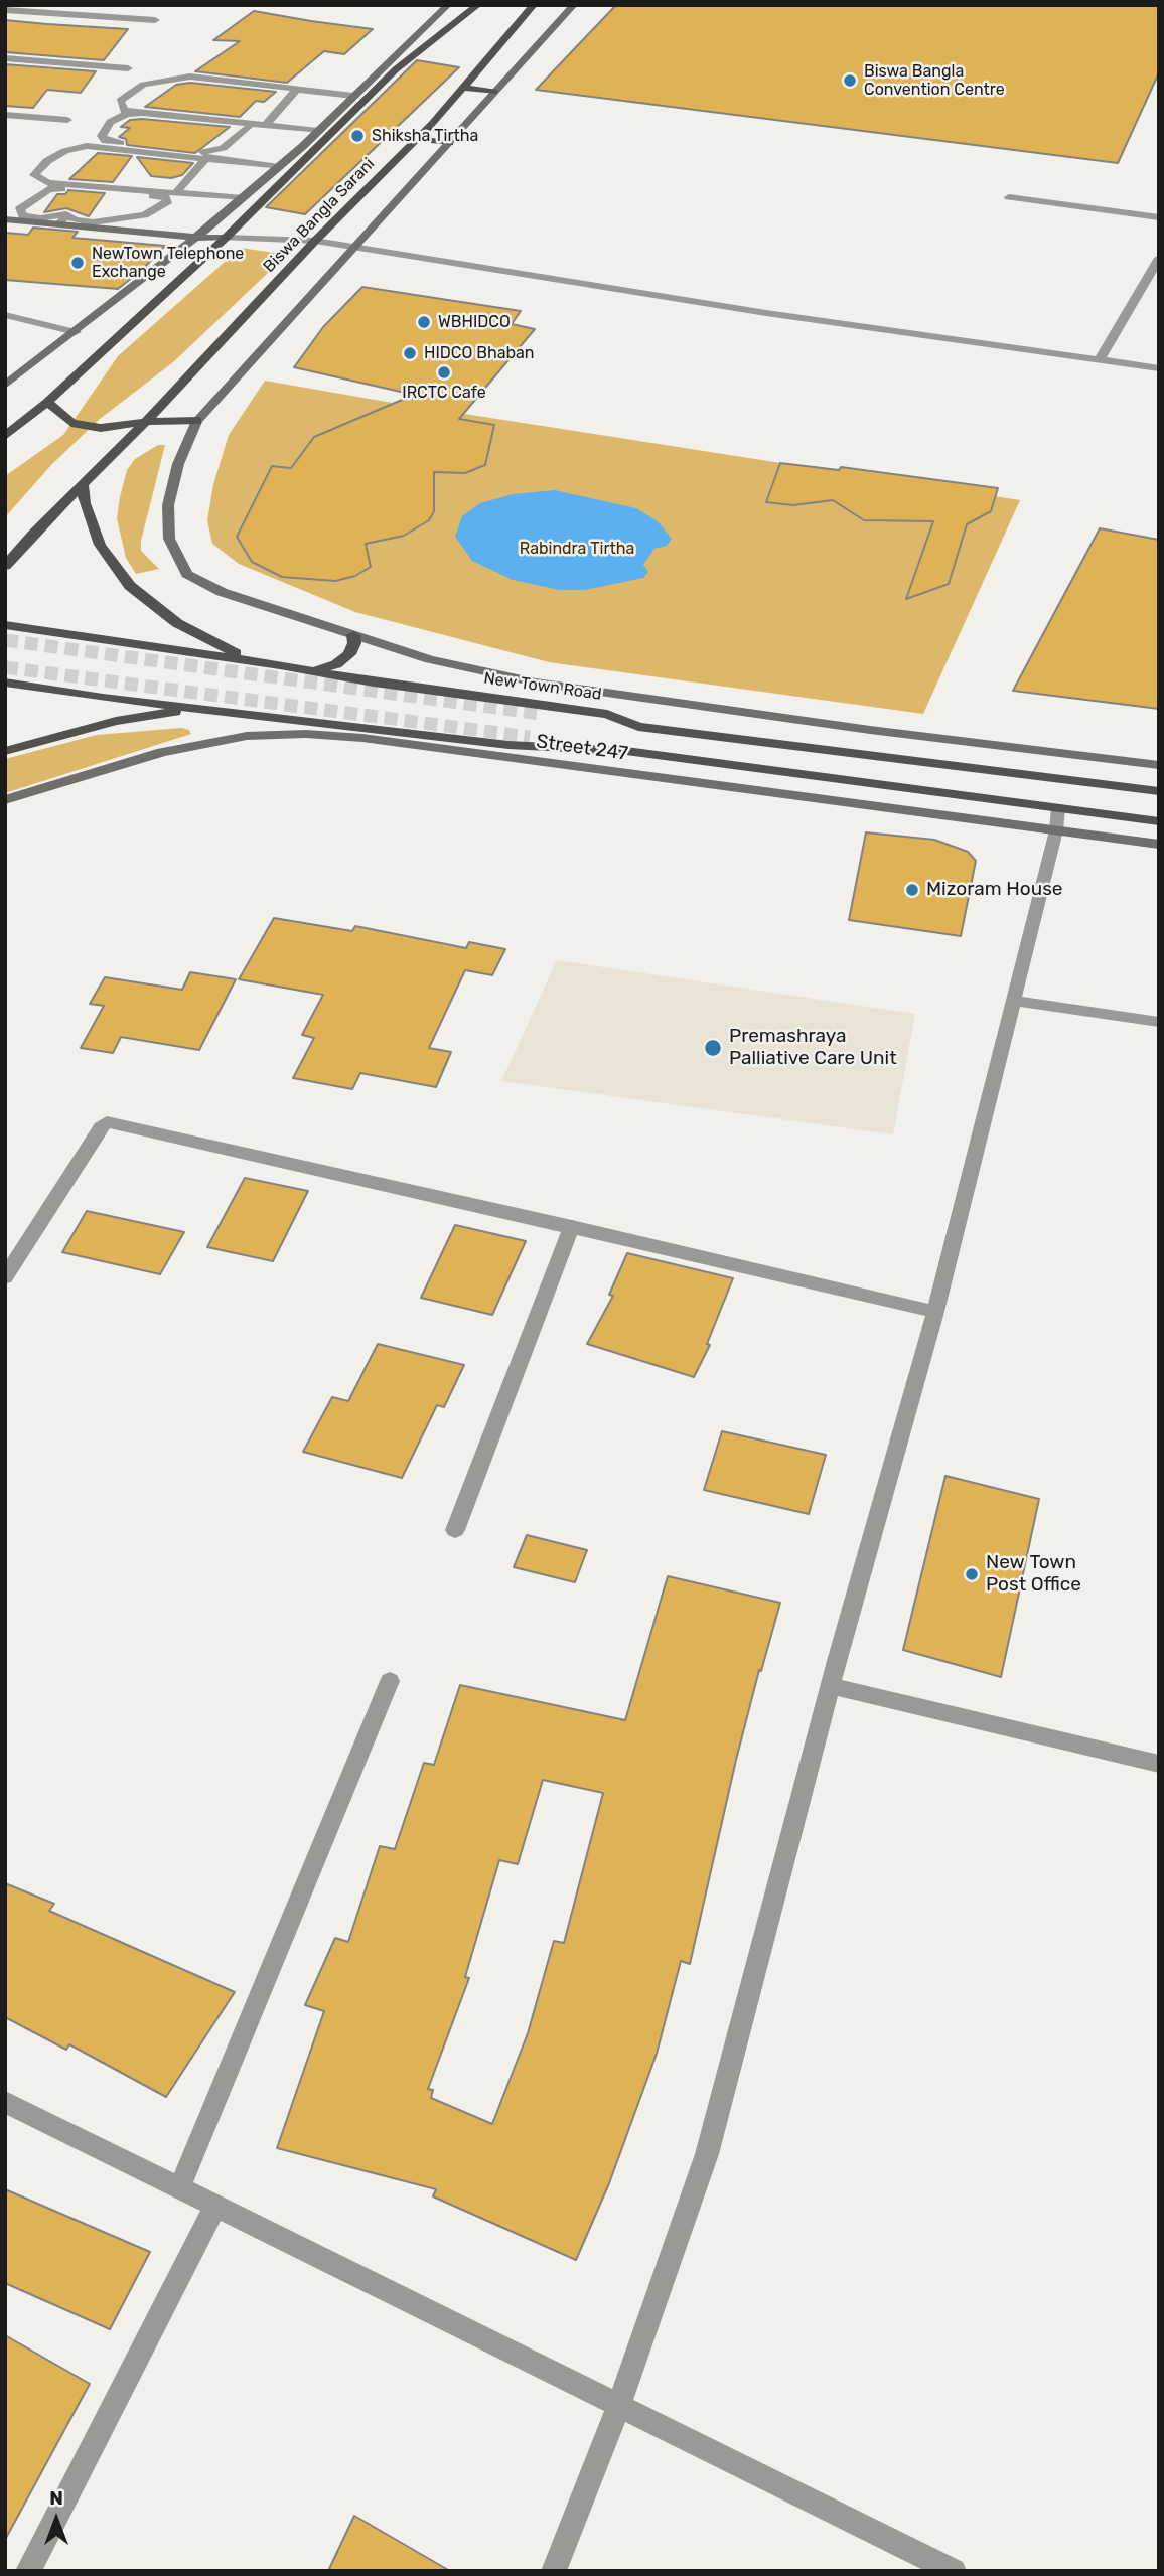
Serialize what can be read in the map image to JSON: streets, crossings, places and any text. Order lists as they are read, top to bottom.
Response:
{
  "streets": {
    "main road": ["Biswa Bangla Sarani", "New Town Road"],
    "street": ["Street 247"]
  },
  "parks": ["Rabindra Tirtha"],
  "places": [
    "Biswa Bangla Convention Centre",
    "Shiksha Tirtha",
    "NewTown Telephone Exchange",
    "WBHIDCO",
    "HIDCO Bhaban",
    "IRCTC Cafe",
    "Mizoram House",
    "Premashraya Palliative Care Unit",
    "New Town Post Office"
  ],
  "north": "top"
}
